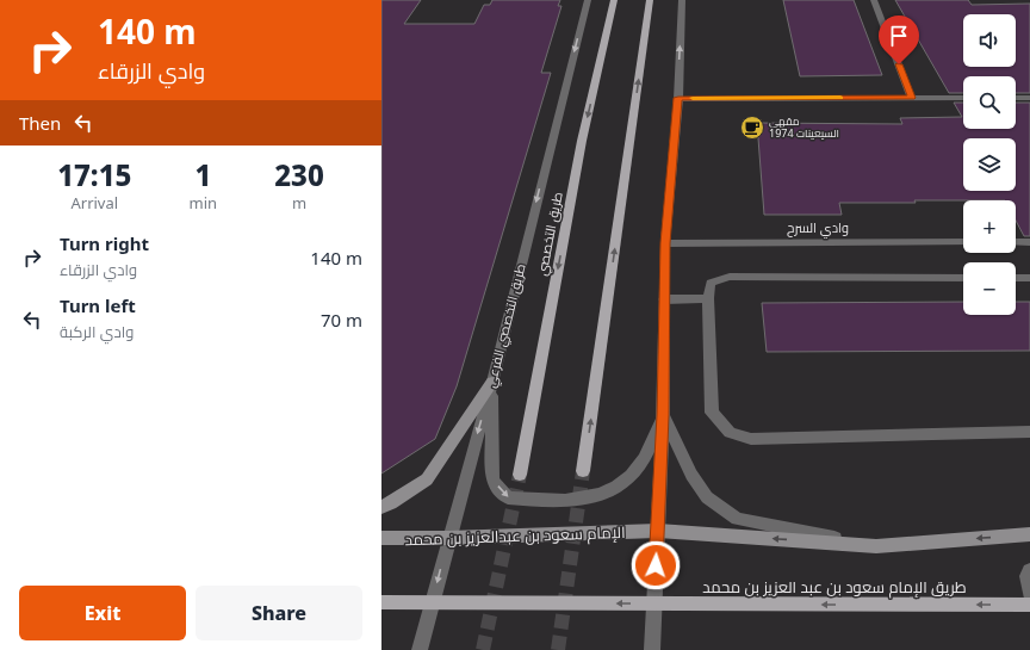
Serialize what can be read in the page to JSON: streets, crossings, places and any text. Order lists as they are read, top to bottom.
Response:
{
  "streets": {
    "main road": ["طريق التخصصي", "الإمام سعود بن عبدالعزيز بن محمد", "طريق الإمام سعود بن عبد العزيز بن محمد"],
    "street": ["وادي السرح", "طريق التخصصي الفرعي"]
  },
  "crossings": [
    ["طريق التخصصي الفرعي", "الإمام سعود بن عبدالعزيز بن محمد"]
  ],
  "one_way": ["طريق التخصصي الفرعي", "الإمام سعود بن عبدالعزيز بن محمد", "طريق الإمام سعود بن عبد العزيز بن محمد"],
  "places": {
    "cafe": ["مقهى السيعينات 1974"]
  },
  "page": {
    "turn": ["140 m", "وادي الزرقاء"],
    "map_buttons": ["+", "−"],
    "then": "Then",
    "eta": [
      "17:15",
      "Arrival",
      "1",
      "min",
      "230",
      "m"
    ],
    "list": [
      {
        "name": "Turn right",
        "note": "وادي الزرقاء",
        "value": "140 m"
      },
      {
        "name": "Turn left",
        "note": "وادي الركبة",
        "value": "70 m"
      }
    ],
    "buttons": ["Exit", "Share"]
  }
}
